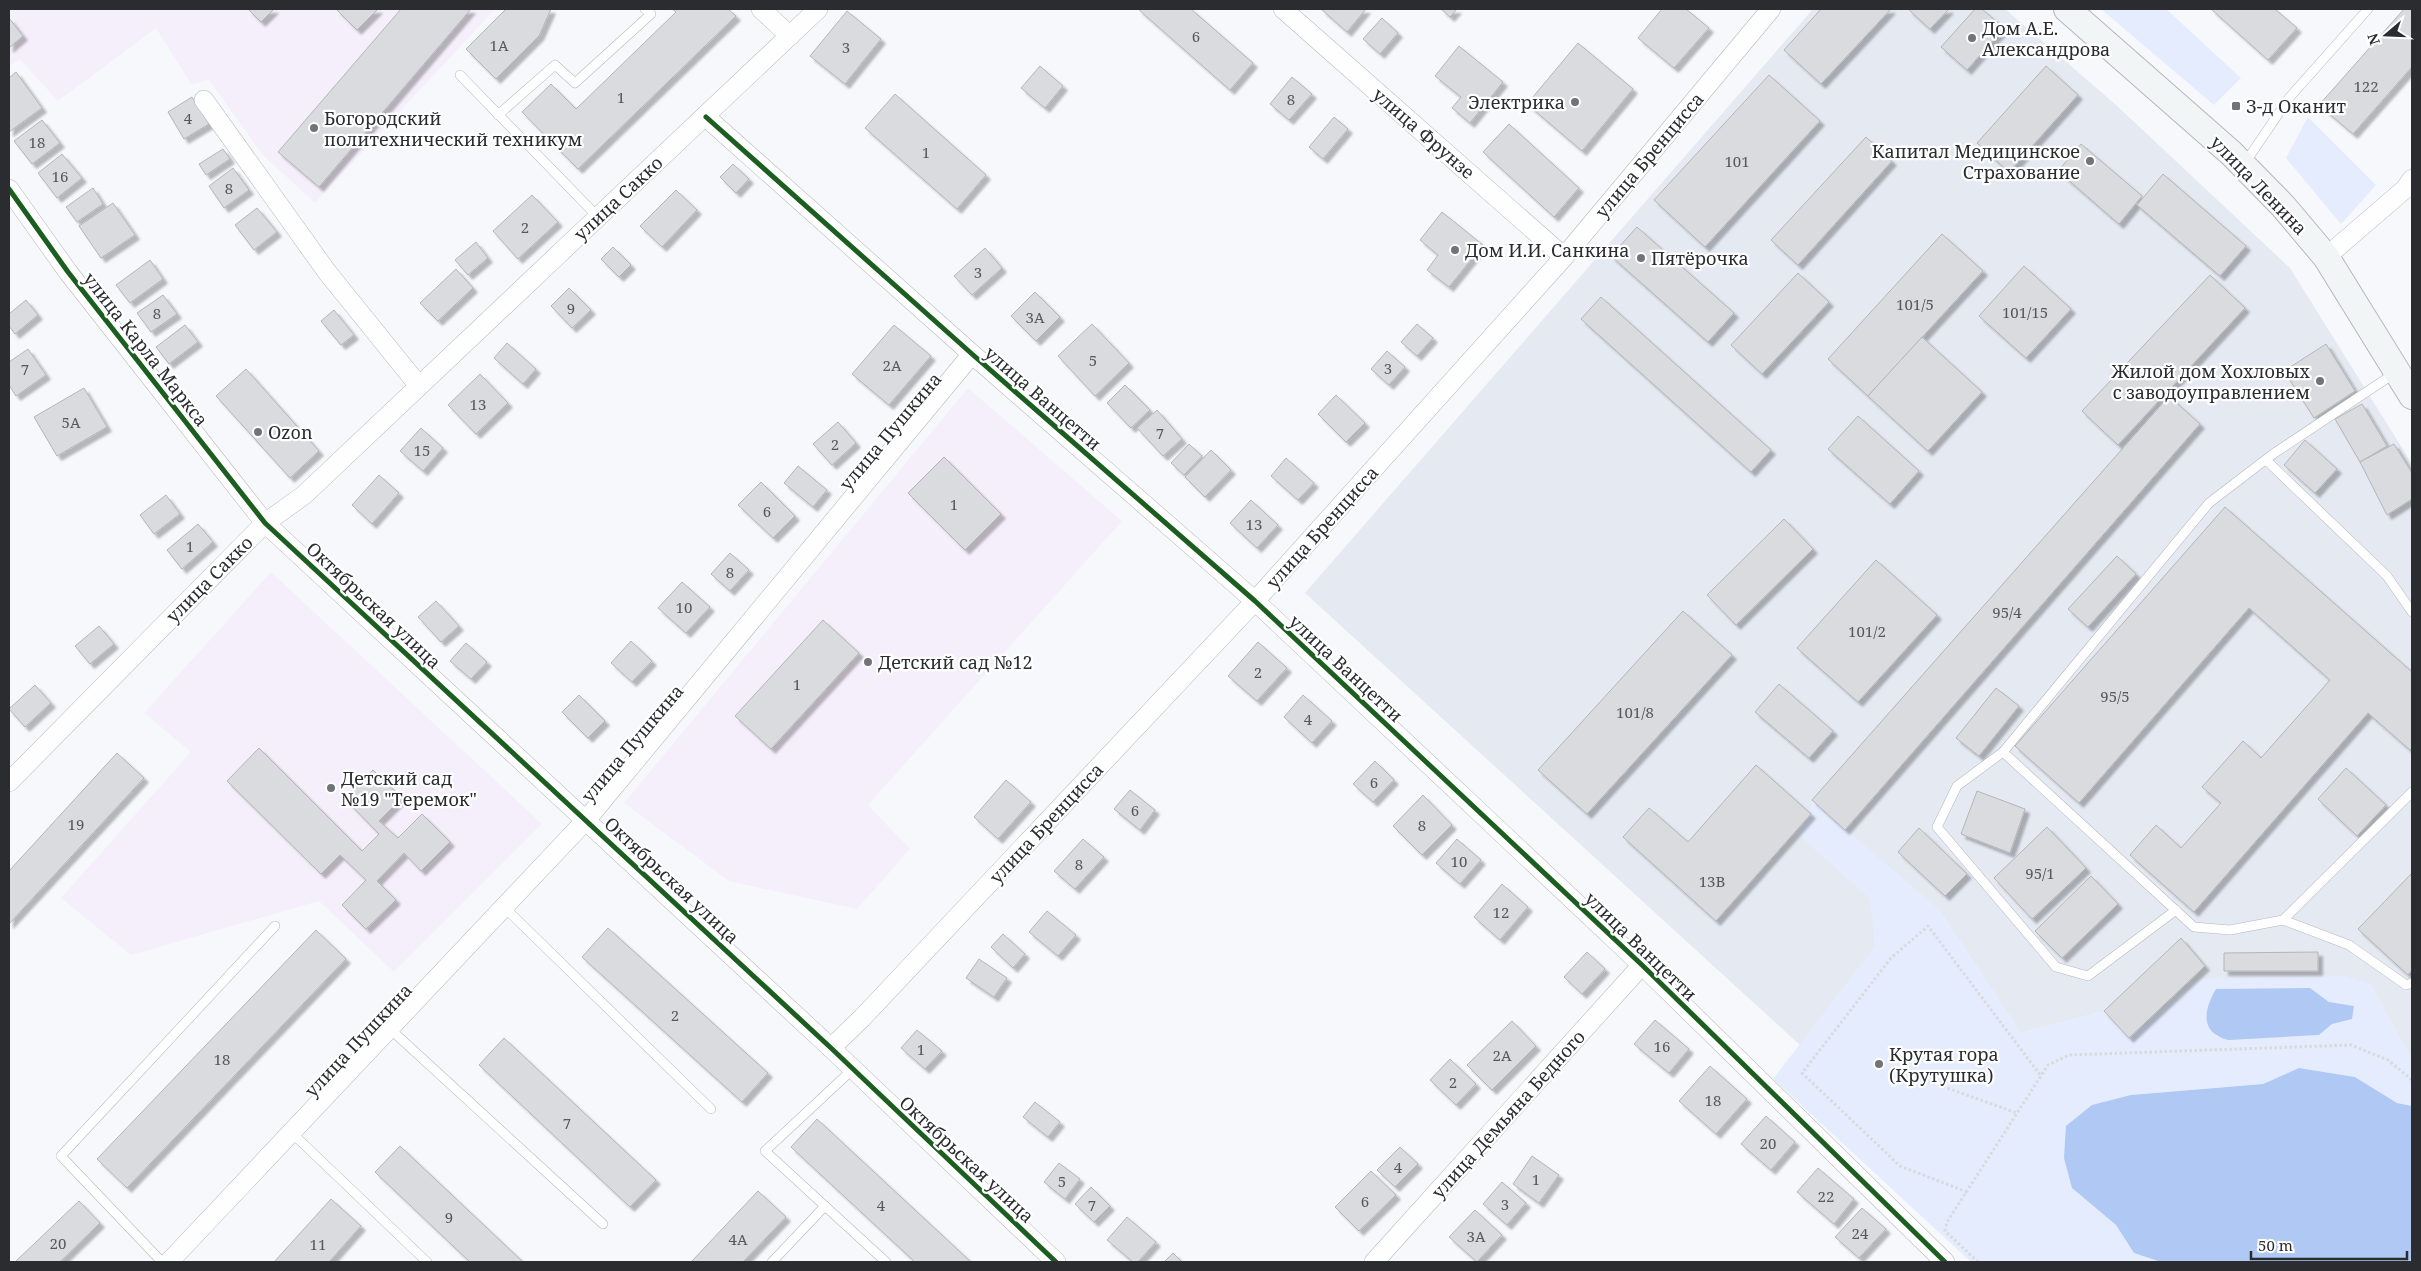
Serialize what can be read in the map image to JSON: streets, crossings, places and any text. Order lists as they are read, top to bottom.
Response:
{
  "streets": {
    "street": [
      "улица Фрунзе",
      "улица Бренцисса",
      "улица Ленина",
      "улица Сакко",
      "улица Карла Маркса",
      "улица Ванцетти",
      "улица Пушкина",
      "Октябрьская улица",
      "улица Демьяна Бедного"
    ]
  },
  "crossings": [
    ["улица Фрунзе", "улица Бренцисса"],
    ["улица Бренцисса", "улица Ванцетти"],
    ["улица Бренцисса", "Октябрьская улица"],
    ["улица Сакко", "улица Карла Маркса"],
    ["улица Сакко", "улица Ванцетти"],
    ["улица Сакко", "Октябрьская улица"],
    ["улица Карла Маркса", "Октябрьская улица"],
    ["улица Ванцетти", "улица Пушкина"],
    ["улица Ванцетти", "улица Демьяна Бедного"],
    ["улица Пушкина", "Октябрьская улица"]
  ],
  "places": {
    "other": [
      "Дом А.Е. Александрова",
      "Электрика",
      "Богородский политехнический техникум",
      "Капитал Медицинское Страхование",
      "Дом И.И. Санкина",
      "Пятёрочка",
      "Жилой дом Хохловых с заводоуправлением",
      "Ozon",
      "Детский сад №12",
      "Детский сад №19 \"Теремок\"",
      "Крутая гора (Крутушка)"
    ],
    "transit": ["З-д Оканит"]
  },
  "house_numbers": [
    "6",
    "1А",
    "3",
    "122",
    "1",
    "8",
    "4",
    "18",
    "1",
    "101",
    "16",
    "8",
    "2",
    "3",
    "101/5",
    "9",
    "101/15",
    "8",
    "3А",
    "5",
    "2А",
    "3",
    "7",
    "13",
    "5А",
    "7",
    "2",
    "15",
    "1",
    "6",
    "13",
    "1",
    "8",
    "10",
    "95/4",
    "101/2",
    "2",
    "1",
    "95/5",
    "101/8",
    "4",
    "6",
    "6",
    "19",
    "8",
    "10",
    "8",
    "95/1",
    "13В",
    "12",
    "2",
    "16",
    "1",
    "2А",
    "18",
    "2",
    "18",
    "7",
    "20",
    "4",
    "1",
    "5",
    "22",
    "6",
    "3",
    "4",
    "7",
    "9",
    "24",
    "3А",
    "4А",
    "20",
    "11"
  ],
  "scale_bar": "50 m",
  "north": "left"
}
